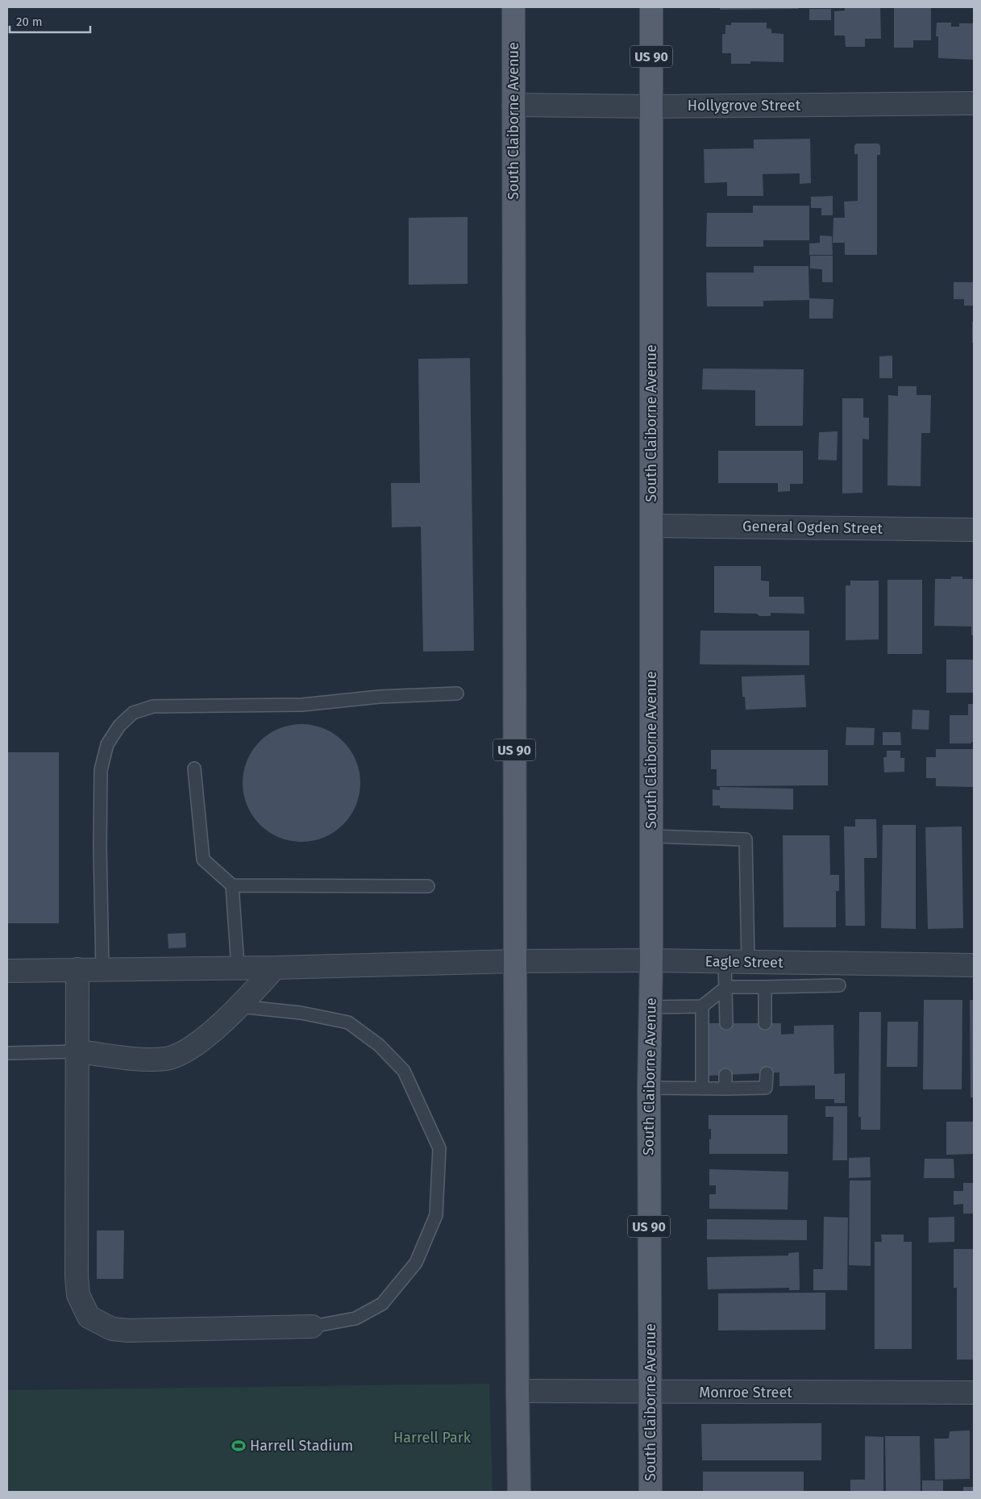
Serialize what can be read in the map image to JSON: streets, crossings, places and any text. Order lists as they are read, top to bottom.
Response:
{
  "streets": {
    "main road": ["US 90", "South Claiborne Avenue"],
    "street": [
      "Hollygrove Street",
      "General Ogden Street",
      "Eagle Street",
      "Monroe Street"
    ]
  },
  "crossings": [
    ["Hollygrove Street", "South Claiborne Avenue"],
    ["South Claiborne Avenue", "General Ogden Street"],
    ["South Claiborne Avenue", "Eagle Street"],
    ["South Claiborne Avenue", "Monroe Street"]
  ],
  "parks": ["Harrell Park"],
  "places": {
    "sports": ["Harrell Stadium"]
  },
  "scale_bar": "20 m"
}
